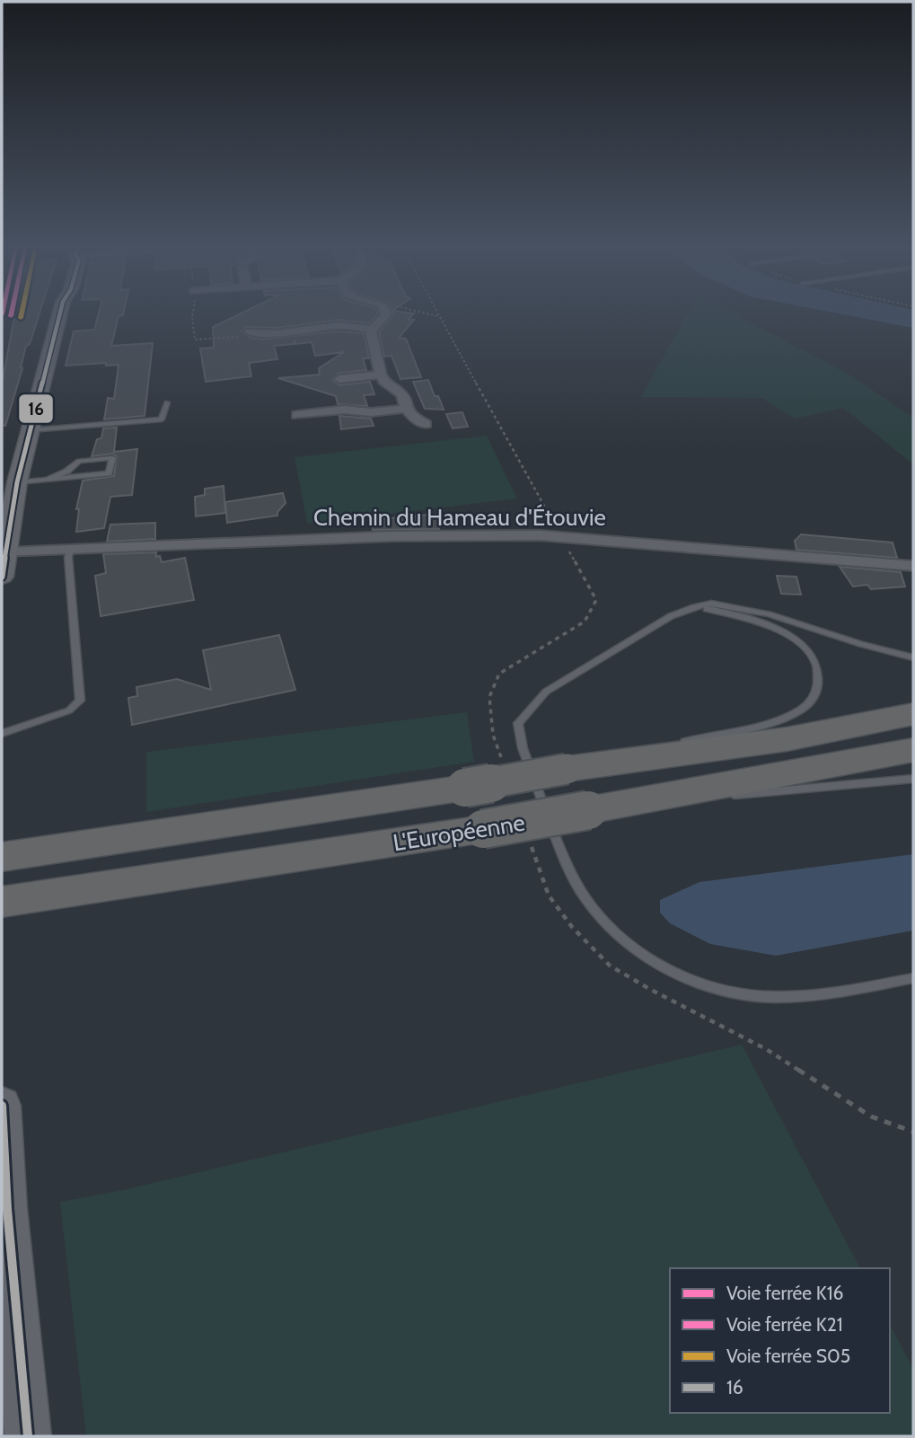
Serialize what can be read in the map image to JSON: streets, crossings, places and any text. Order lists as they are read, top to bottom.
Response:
{
  "streets": {
    "highway": ["L'Européenne"],
    "street": ["Chemin du Hameau d'Étouvie"]
  },
  "lines": [
    "rail line K16",
    "rail line K21",
    "rail line S05",
    "transit line 16"
  ],
  "legend": [
    "Voie ferrée K16",
    "Voie ferrée K21",
    "Voie ferrée S05",
    "16"
  ]
}
